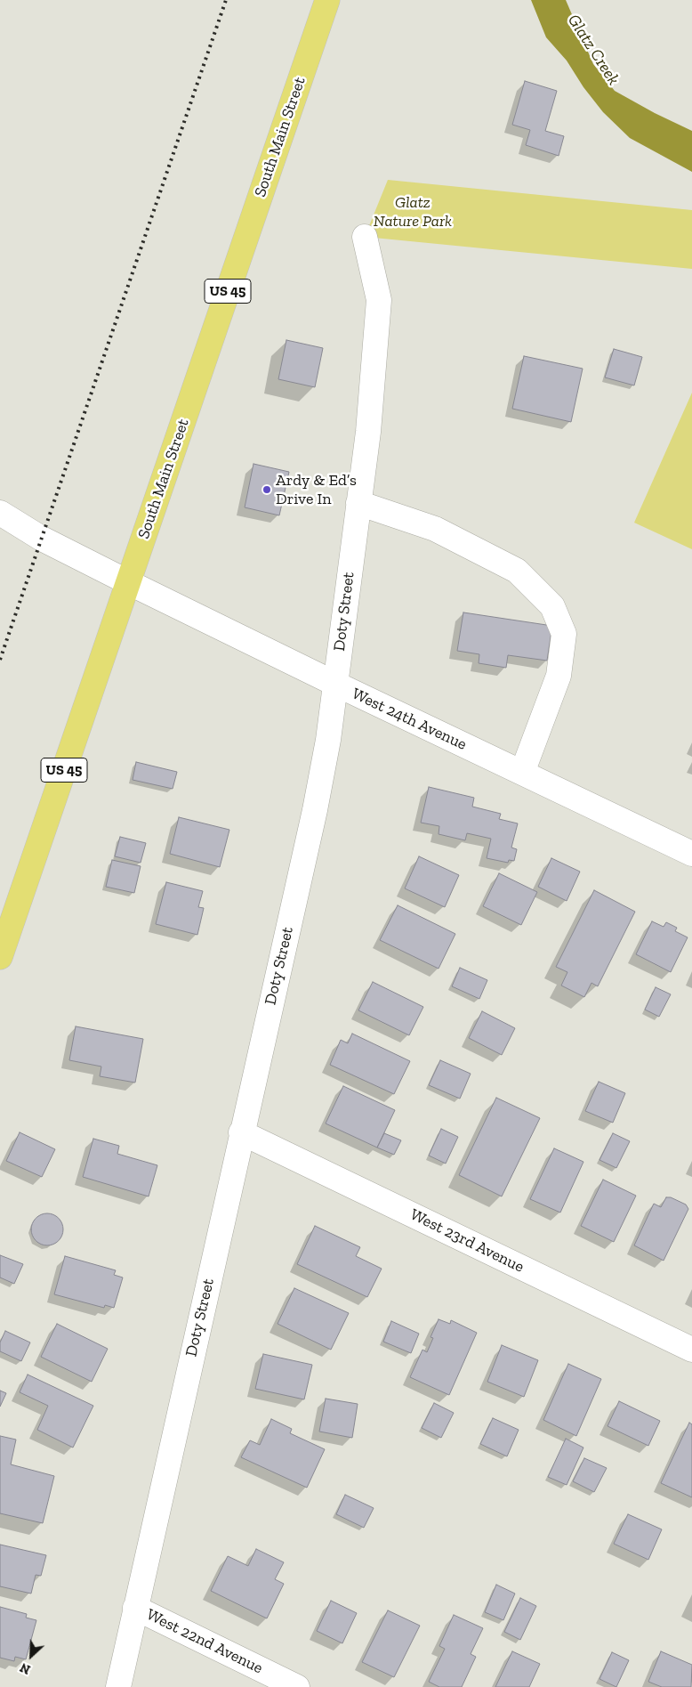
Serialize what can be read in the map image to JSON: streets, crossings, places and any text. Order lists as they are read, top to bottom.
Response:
{
  "streets": {
    "main road": ["South Main Street", "US 45"],
    "street": [
      "Doty Street",
      "West 24th Avenue",
      "West 23rd Avenue",
      "West 22nd Avenue"
    ]
  },
  "crossings": [
    ["South Main Street", "West 24th Avenue"],
    ["Doty Street", "West 24th Avenue"],
    ["Doty Street", "West 23rd Avenue"],
    ["Doty Street", "West 22nd Avenue"]
  ],
  "water": ["Glatz Creek"],
  "parks": ["Glatz Nature Park"],
  "places": ["Ardy & Ed’s Drive In"],
  "north": "bottom left"
}
